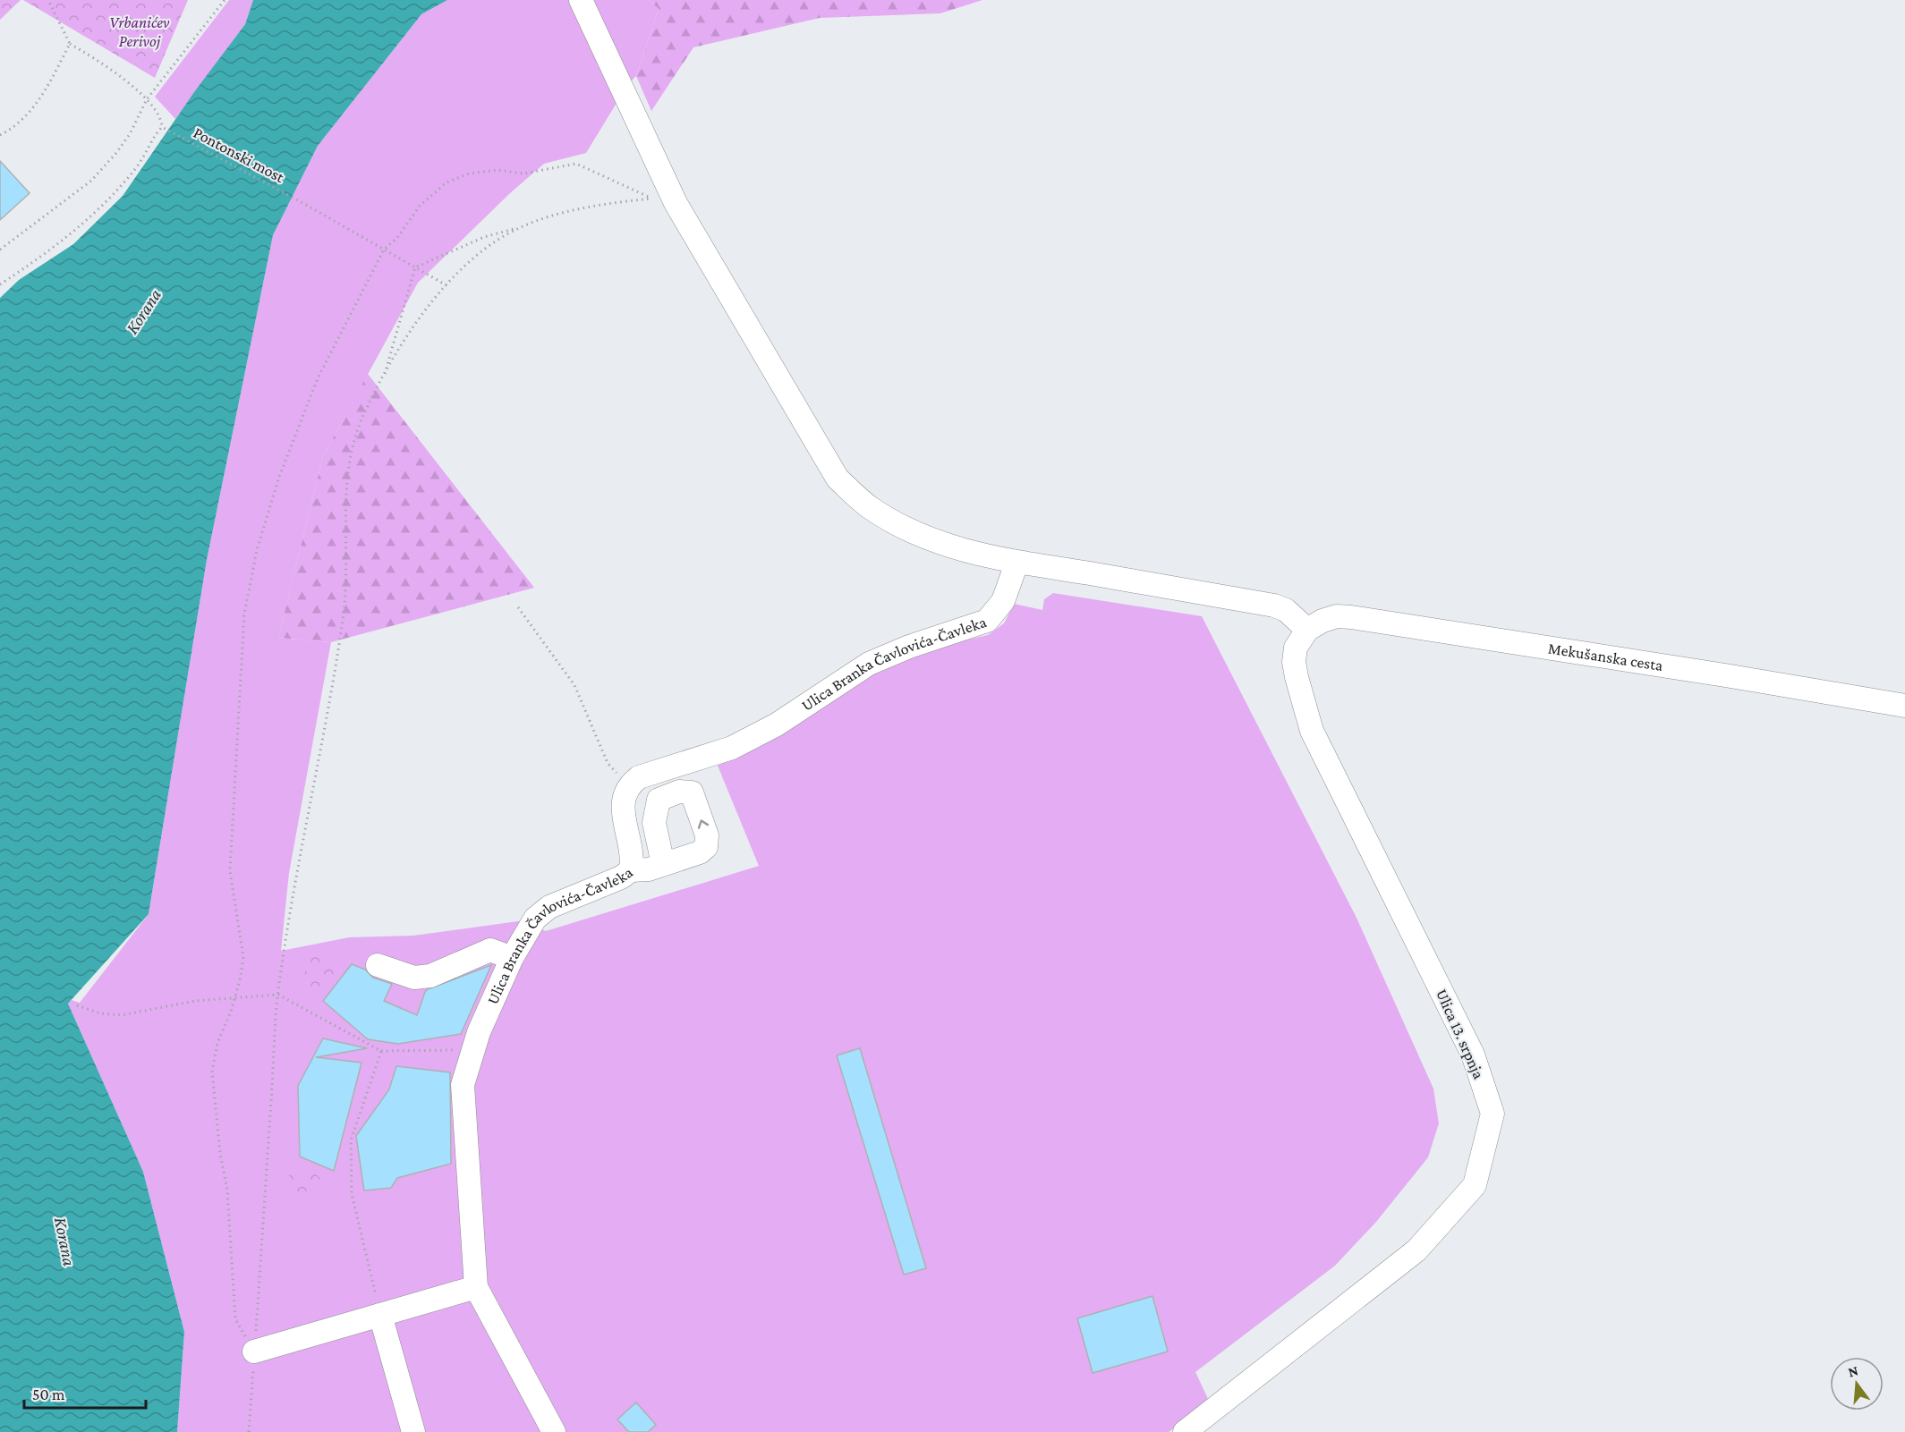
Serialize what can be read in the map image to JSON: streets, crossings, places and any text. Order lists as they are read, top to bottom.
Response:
{
  "streets": {
    "street": ["Mekušanska cesta", "Ulica Branka Čavlovića-Čavleka", "Ulica 13. srpnja"],
    "path": ["Pontonski most"]
  },
  "crossings": [
    ["Mekušanska cesta", "Ulica 13. srpnja"]
  ],
  "water": ["Korana"],
  "parks": ["Vrbanićev Perivoj"],
  "scale_bar": "50 m",
  "north": "top"
}
